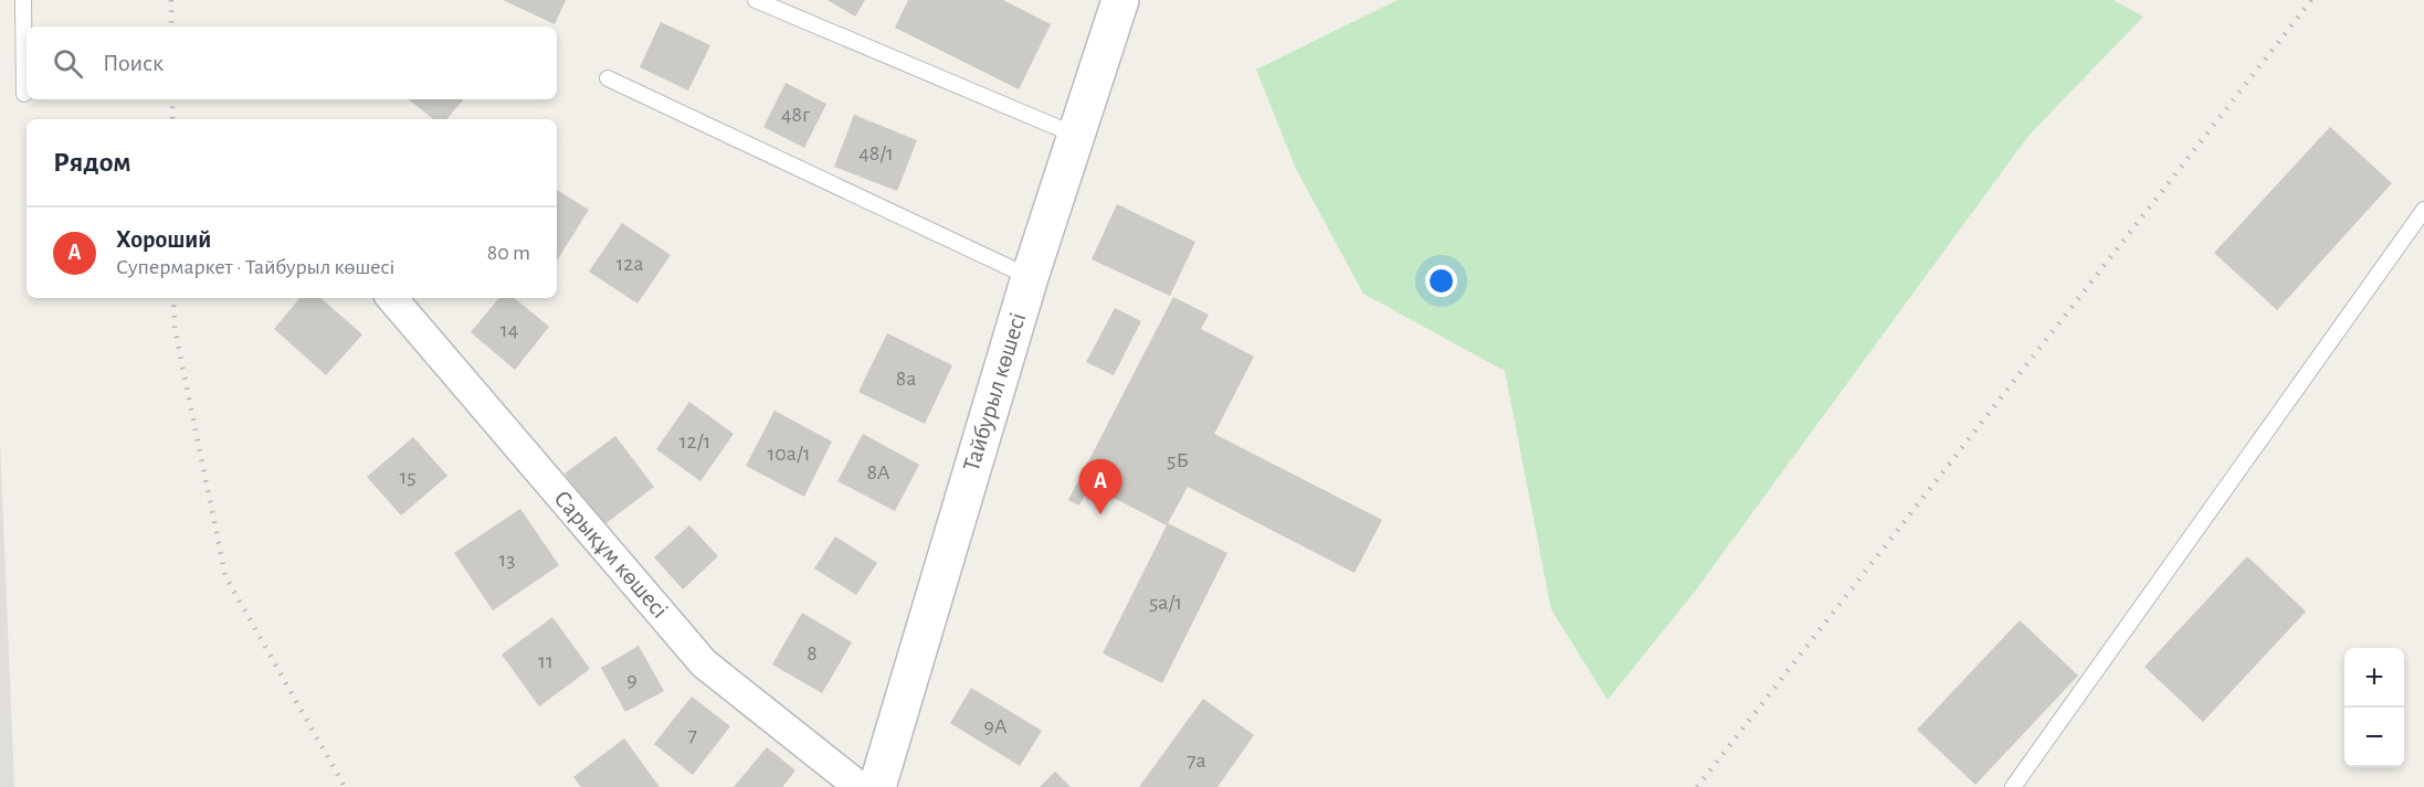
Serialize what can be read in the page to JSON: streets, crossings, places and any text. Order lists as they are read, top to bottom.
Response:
{
  "streets": {
    "main road": ["Тайбурыл көшесі"],
    "street": ["Сарықұм көшесі"]
  },
  "house_numbers": [
    "48г",
    "48/1",
    "12а",
    "14",
    "8а",
    "12/1",
    "10а/1",
    "5Б",
    "8А",
    "15",
    "13",
    "5а/1",
    "8",
    "11",
    "9",
    "9А",
    "7",
    "7а"
  ],
  "page": {
    "search": "Поиск",
    "heading": "Рядом",
    "list": [
      {
        "mark": "A",
        "name": "Хороший",
        "note": "Супермаркет · Тайбурыл көшесі",
        "value": "80 m"
      }
    ],
    "pins": "A",
    "map_buttons": ["+", "−"]
  }
}
